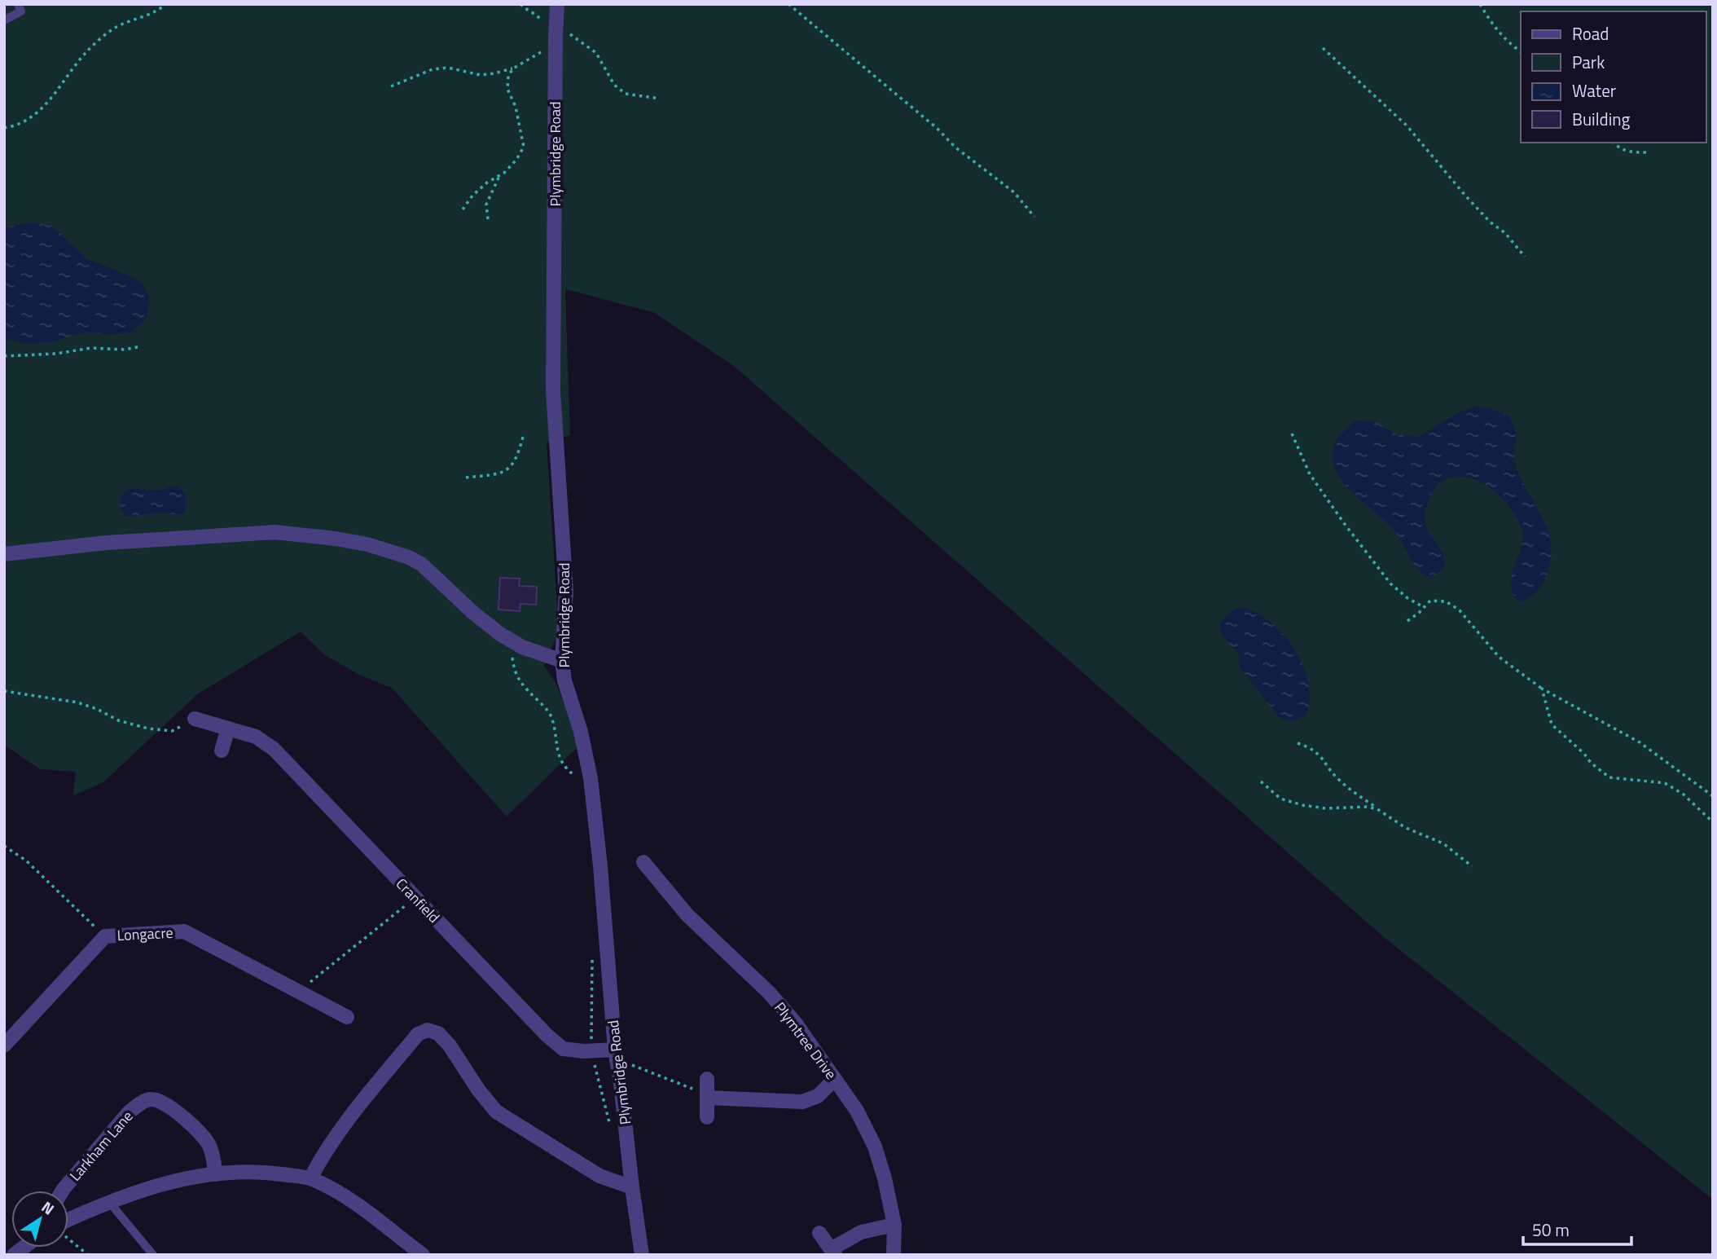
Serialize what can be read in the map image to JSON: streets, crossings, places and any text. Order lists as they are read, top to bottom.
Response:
{
  "streets": {
    "street": [
      "Plymbridge Road",
      "Cranfield",
      "Longacre",
      "Plymtree Drive",
      "Larkham Lane"
    ]
  },
  "crossings": [
    ["Plymbridge Road", "Cranfield"]
  ],
  "legend": [
    "Road",
    "Park",
    "Water",
    "Building"
  ],
  "scale_bar": "50 m",
  "north": "top right"
}
